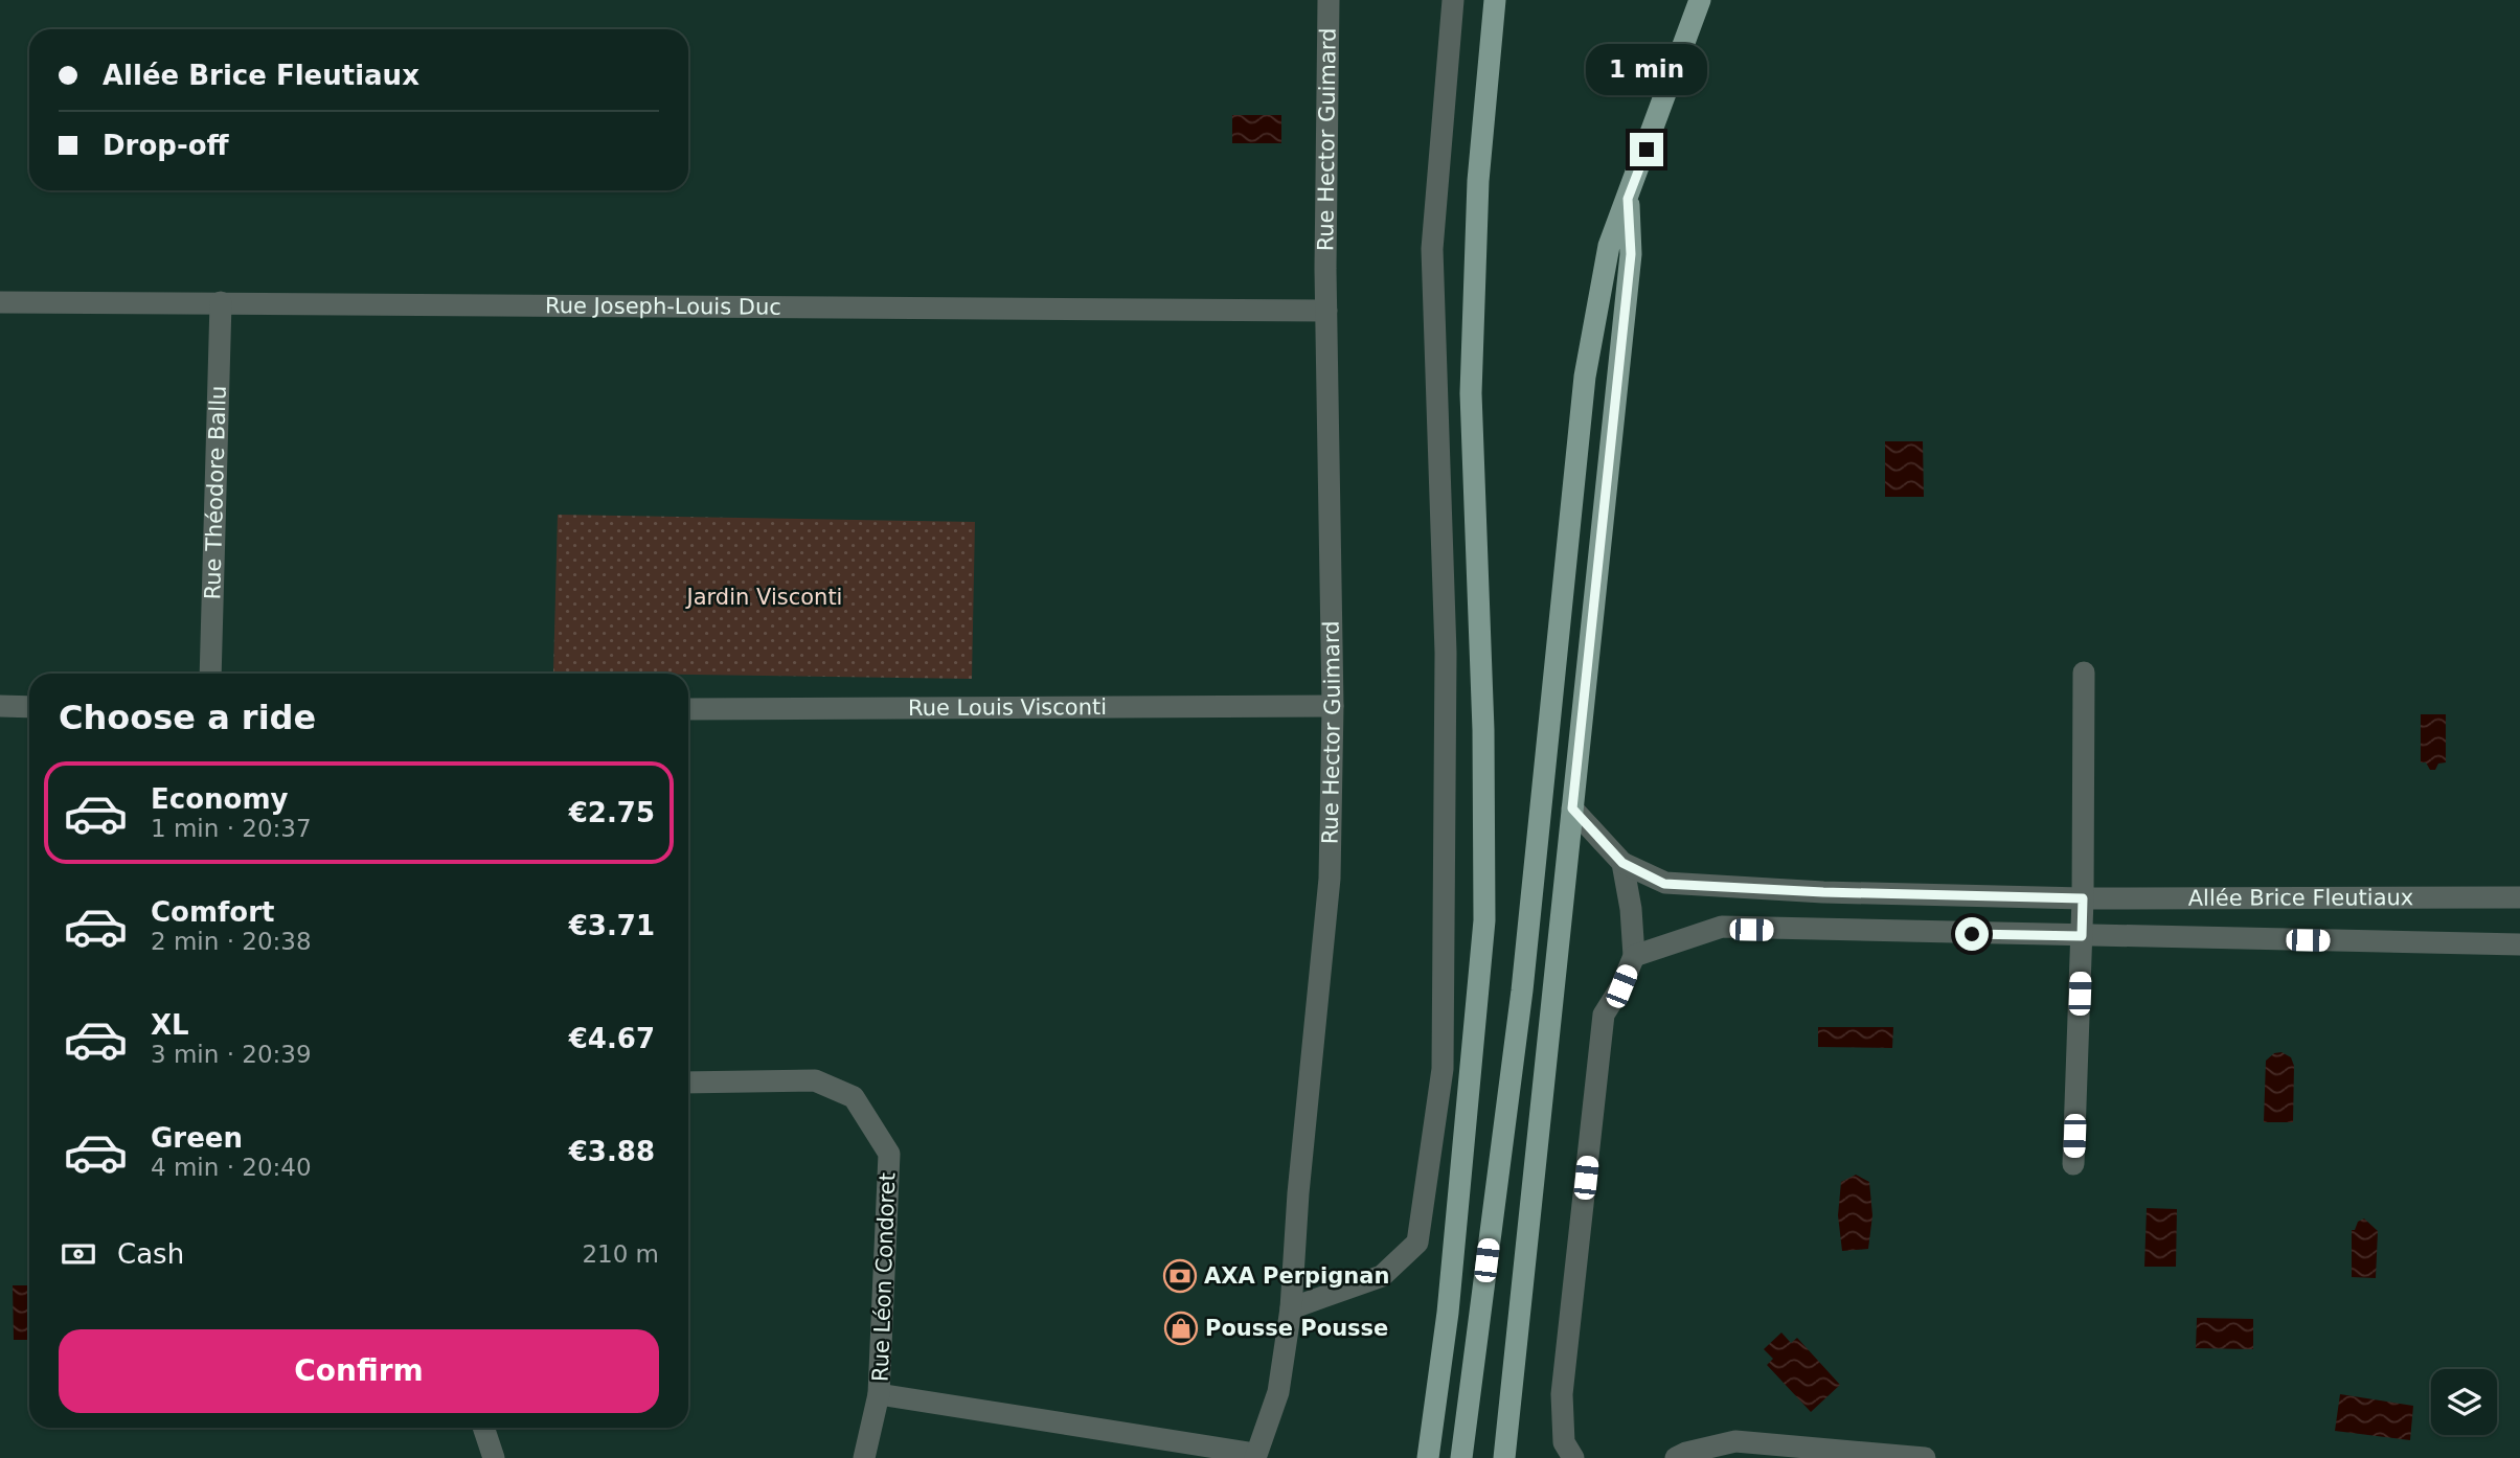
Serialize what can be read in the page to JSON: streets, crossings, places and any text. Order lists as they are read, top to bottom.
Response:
{
  "streets": {
    "street": [
      "Rue Hector Guimard",
      "Rue Joseph-Louis Duc",
      "Rue Théodore Ballu",
      "Rue Louis Visconti",
      "Allée Brice Fleutiaux",
      "Rue Léon Condoret"
    ]
  },
  "crossings": [
    ["Rue Hector Guimard", "Rue Joseph-Louis Duc"],
    ["Rue Hector Guimard", "Rue Louis Visconti"],
    ["Rue Hector Guimard", "Rue Léon Condoret"],
    ["Rue Joseph-Louis Duc", "Rue Théodore Ballu"]
  ],
  "parks": ["Jardin Visconti"],
  "places": {
    "bank": ["AXA Perpignan"],
    "shop": ["Pousse Pousse"]
  },
  "page": {
    "banner": ["Allée Brice Fleutiaux", "Drop-off"],
    "bubble": "1 min",
    "heading": "Choose a ride",
    "list": [
      {
        "name": "Economy",
        "note": "1 min · 20:37",
        "value": "€2.75"
      },
      {
        "name": "Comfort",
        "note": "2 min · 20:38",
        "value": "€3.71"
      },
      {
        "name": "XL",
        "note": "3 min · 20:39",
        "value": "€4.67"
      },
      {
        "name": "Green",
        "note": "4 min · 20:40",
        "value": "€3.88"
      }
    ],
    "pay": ["Cash", "210 m"],
    "buttons": "Confirm"
  }
}
